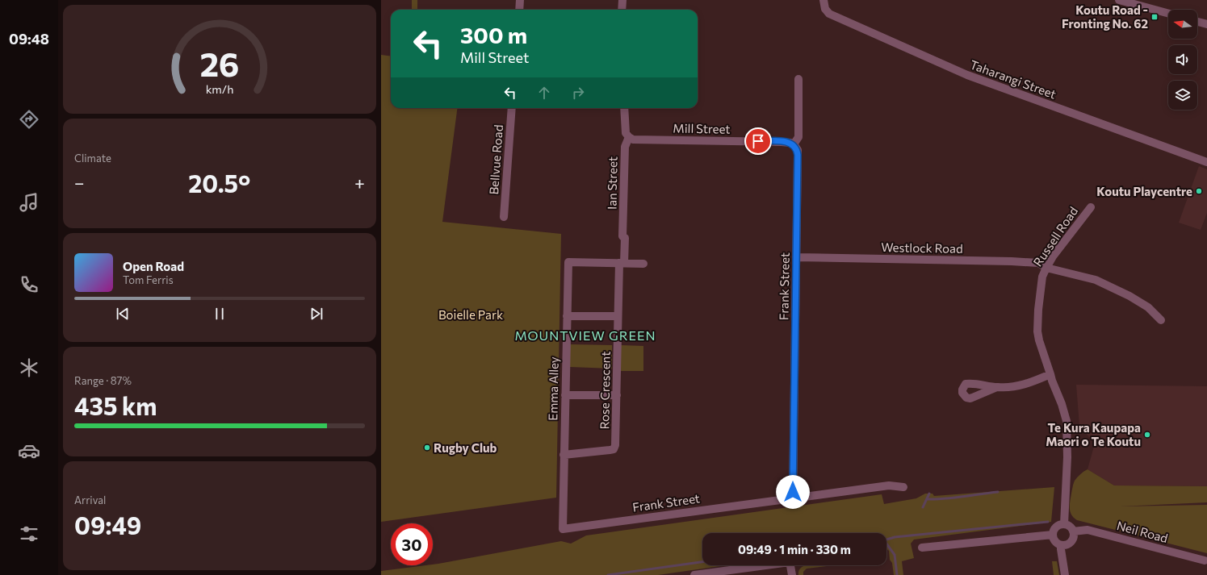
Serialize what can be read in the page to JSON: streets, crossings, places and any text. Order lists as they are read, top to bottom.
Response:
{
  "streets": {
    "street": [
      "Taharangi Street",
      "Mill Street",
      "Bellvue Road",
      "Ian Street",
      "Russell Road",
      "Westlock Road",
      "Frank Street",
      "Emma Alley",
      "Rose Crescent",
      "Neil Road"
    ]
  },
  "crossings": [
    ["Mill Street", "Ian Street"],
    ["Mill Street", "Frank Street"],
    ["Ian Street", "Emma Alley"],
    ["Ian Street", "Rose Crescent"],
    ["Russell Road", "Westlock Road"],
    ["Russell Road", "Neil Road"],
    ["Westlock Road", "Frank Street"],
    ["Frank Street", "Emma Alley"],
    ["Emma Alley", "Rose Crescent"]
  ],
  "districts": ["MOUNTVIEW GREEN"],
  "parks": ["Boielle Park"],
  "places": {
    "transit": ["Koutu Road - Fronting No. 62"],
    "other": ["Koutu Playcentre", "Te Kura Kaupapa Maori o Te Koutu", "Rugby Club"]
  },
  "north": "left",
  "page": {
    "tabs": "09:48",
    "turn": ["300 m", "Mill Street"],
    "tile": [
      "Climate",
      ["Range · 87%", "435 km"],
      ["Arrival", "09:49"]
    ],
    "heat": ["−", "20.5°", "+"],
    "song": ["Open Road", "Tom Ferris"],
    "limit": "30",
    "trip": "09:49 · 1 min · 330 m",
    "gauge": ["26", "km/h"]
  }
}
